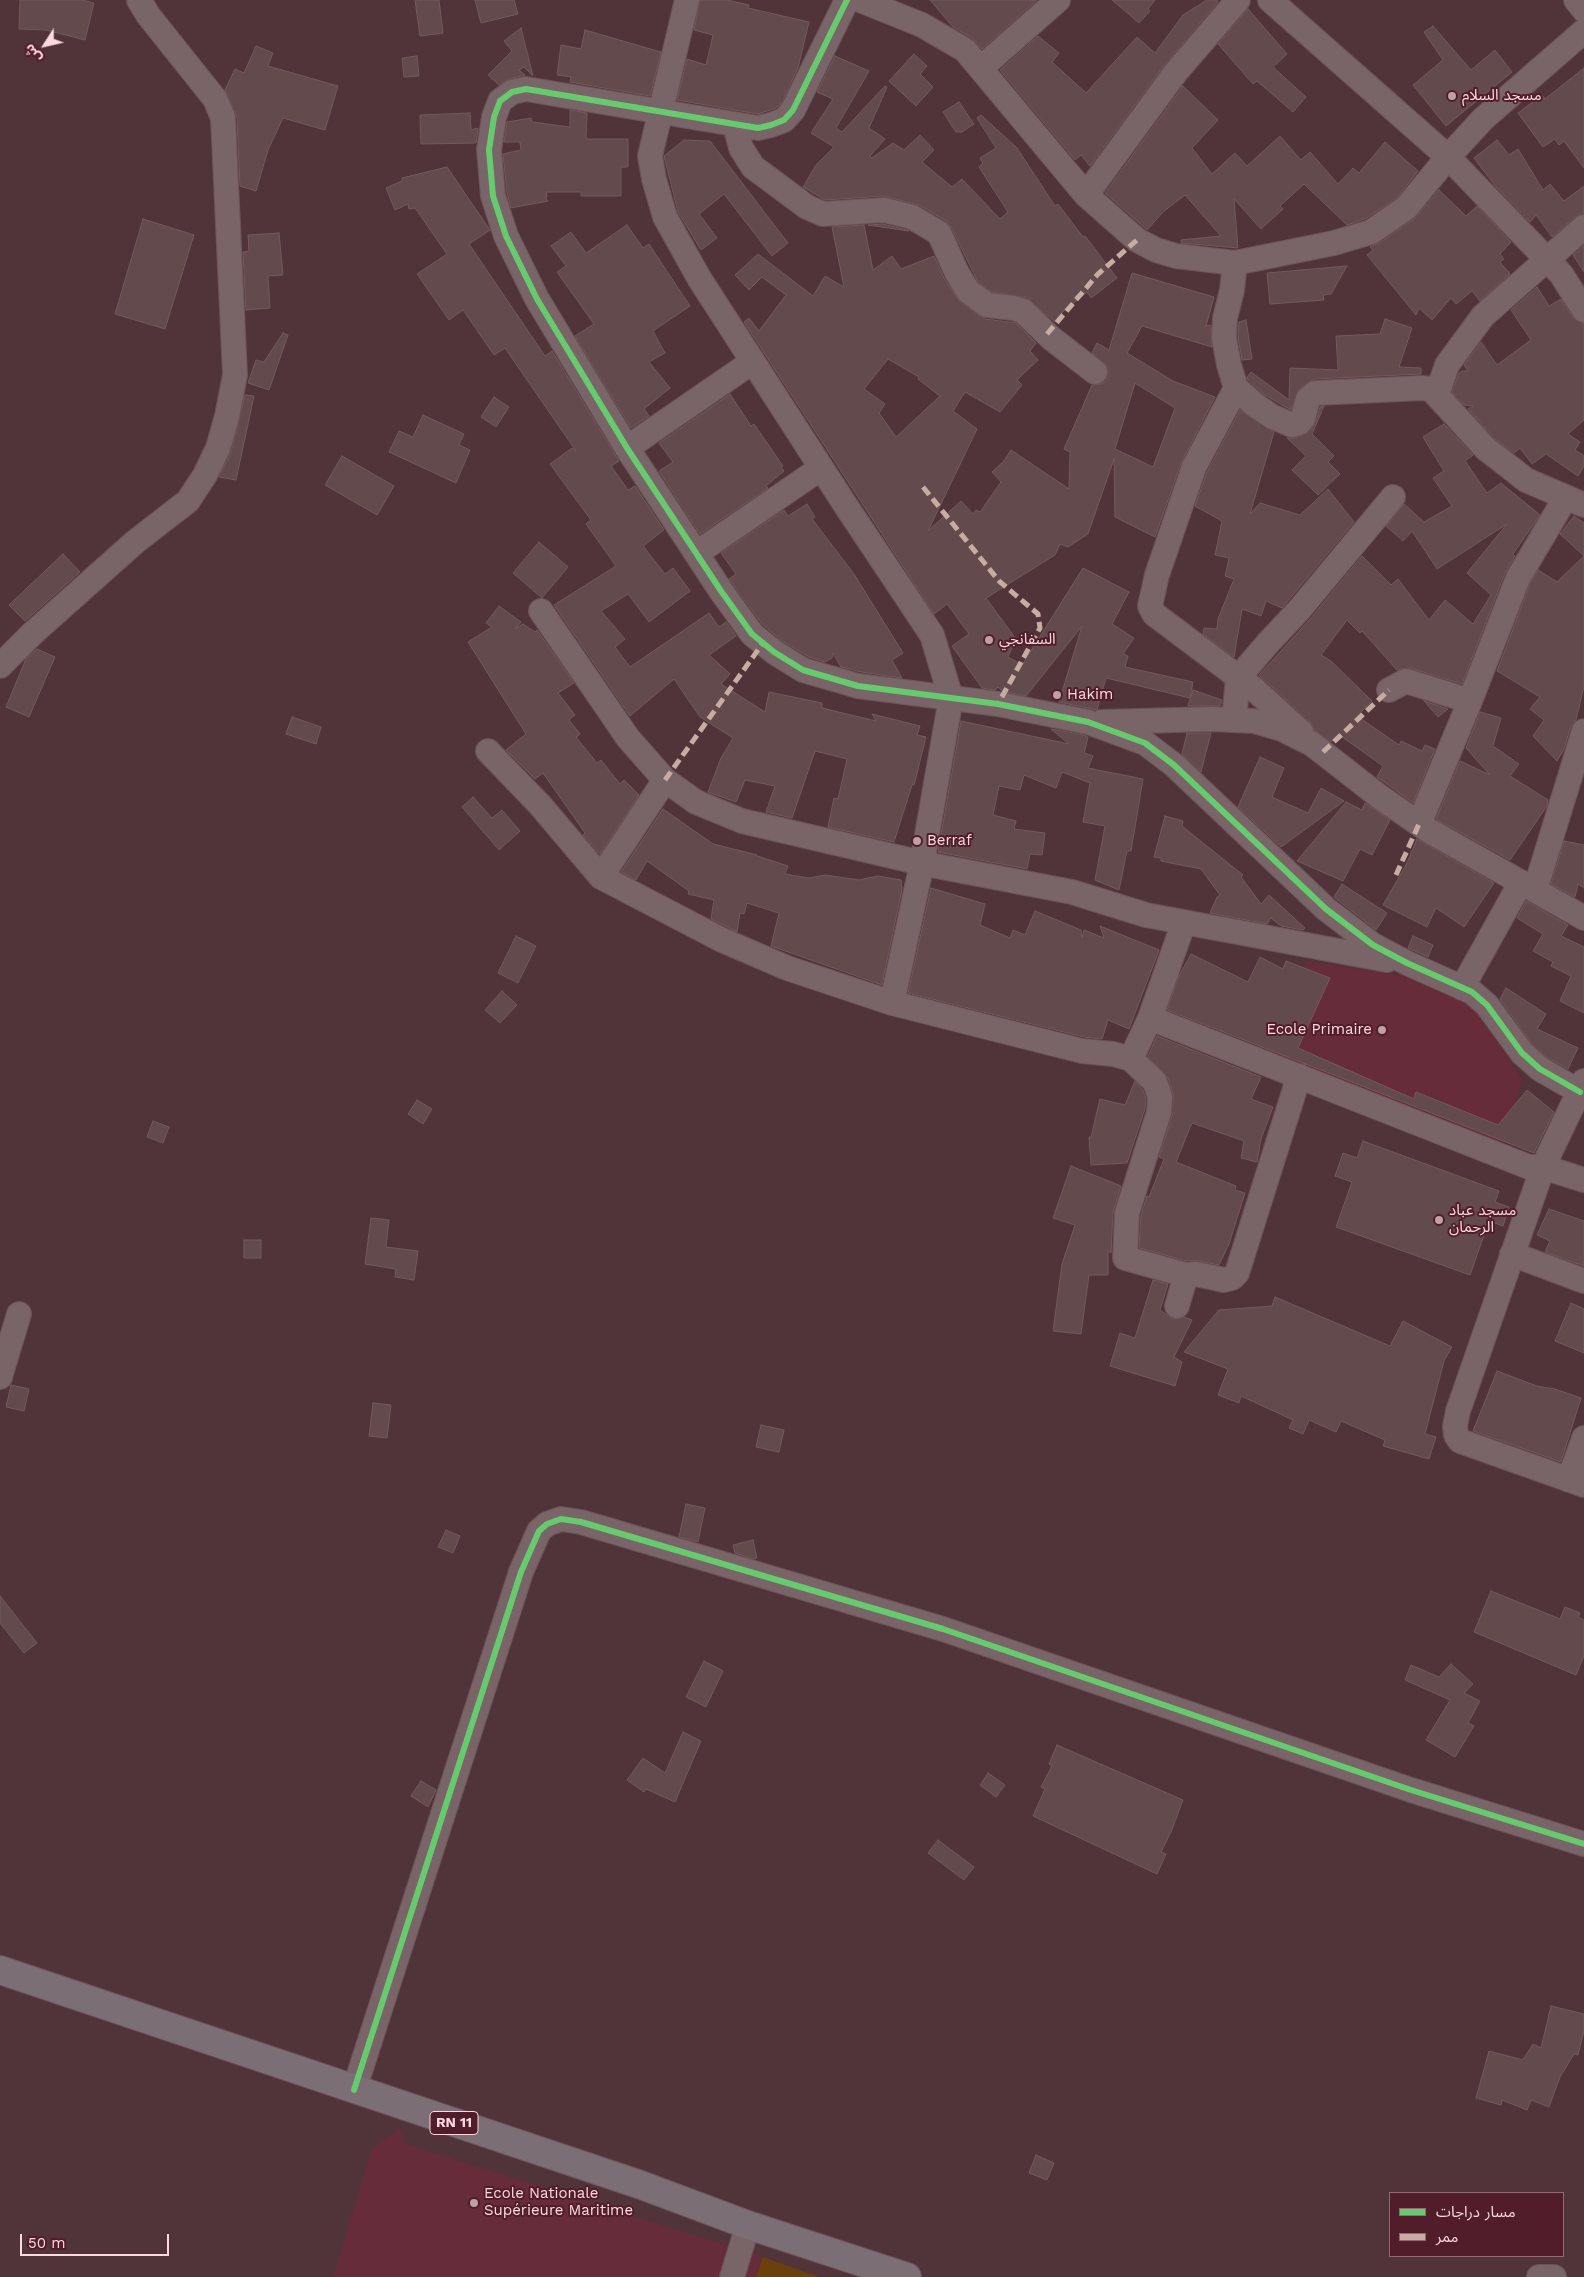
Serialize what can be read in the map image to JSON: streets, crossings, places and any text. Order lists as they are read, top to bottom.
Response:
{
  "streets": {
    "main road": ["RN 11"]
  },
  "places": [
    "مسجد السلام",
    "السفانجي",
    "Hakim",
    "Berraf",
    "Ecole Primaire",
    "مسجد عباد الرحمان",
    "Ecole Nationale Supérieure Maritime"
  ],
  "legend": ["مسار دراجات", "ممر"],
  "scale_bar": "50 m",
  "north": "bottom left"
}
